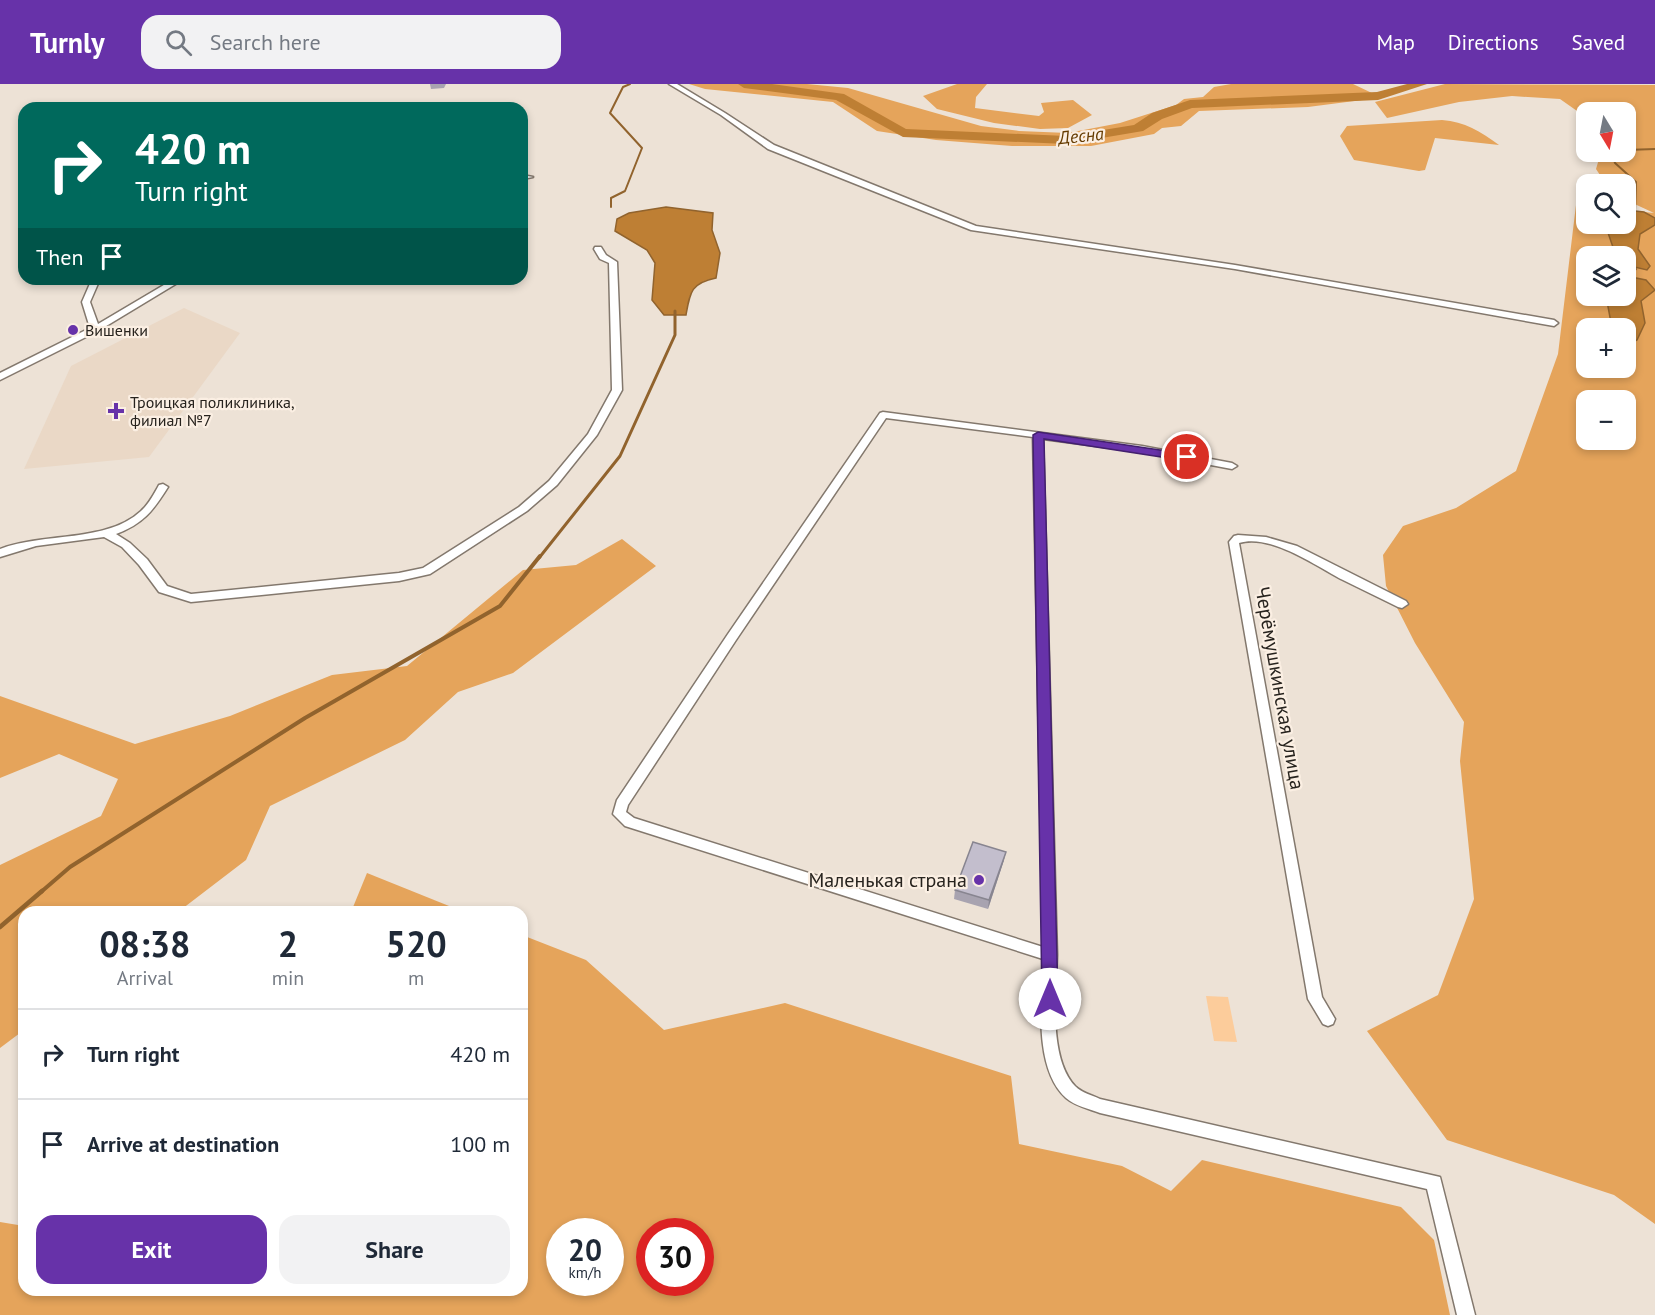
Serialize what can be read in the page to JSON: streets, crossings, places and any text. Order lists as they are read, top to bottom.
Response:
{
  "streets": {
    "street": ["Черёмушкинская улица"]
  },
  "water": ["Десна"],
  "places": {
    "other": ["Вишенки", "Маленькая страна"],
    "health": ["Троицкая поликлиника, филиал №7"]
  },
  "north": "bottom",
  "page": {
    "header": "Turnly",
    "search": "Search here",
    "nav": ["Map", "Directions", "Saved"],
    "map_buttons": ["+", "−"],
    "turn": ["420 m", "Turn right"],
    "then": "Then",
    "eta": [
      "08:38",
      "Arrival",
      "2",
      "min",
      "520",
      "m"
    ],
    "list": [
      {
        "name": "Turn right",
        "value": "420 m"
      },
      {
        "name": "Arrive at destination",
        "value": "100 m"
      }
    ],
    "buttons": ["Exit", "Share"],
    "speed": "20 km/h",
    "limit": "30"
  }
}
